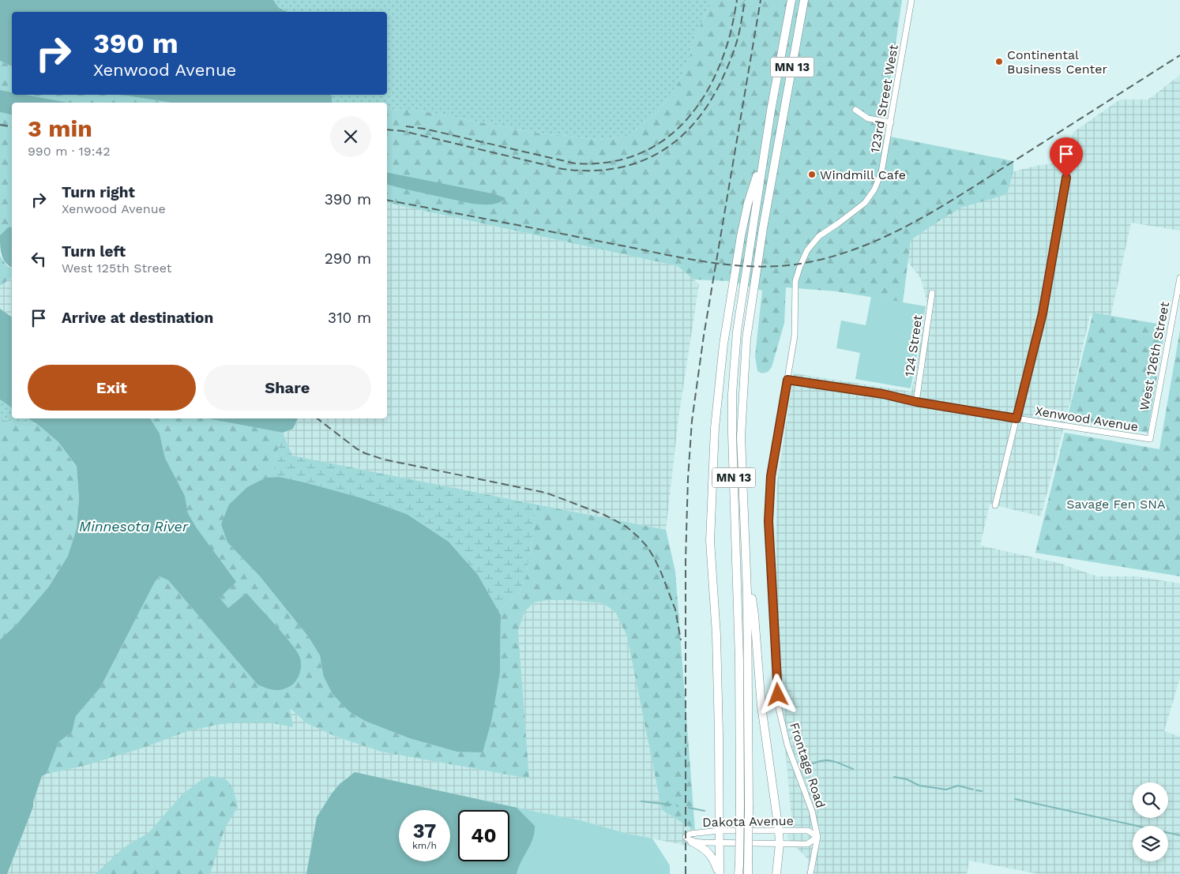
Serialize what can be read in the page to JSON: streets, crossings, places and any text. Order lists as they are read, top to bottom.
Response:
{
  "streets": {
    "highway": ["MN 13"],
    "street": [
      "123rd Street West",
      "124 Street",
      "West 126th Street",
      "Xenwood Avenue",
      "Frontage Road",
      "Dakota Avenue"
    ]
  },
  "crossings": [
    ["123rd Street West", "Xenwood Avenue"],
    ["123rd Street West", "Frontage Road"],
    ["124 Street", "Xenwood Avenue"],
    ["West 126th Street", "Xenwood Avenue"],
    ["Xenwood Avenue", "Frontage Road"],
    ["Frontage Road", "Dakota Avenue"]
  ],
  "water": ["Minnesota River"],
  "parks": ["Savage Fen SNA"],
  "places": ["Continental Business Center", "Windmill Cafe"],
  "page": {
    "turn": ["390 m", "Xenwood Avenue"],
    "heading": ["3 min", "990 m · 19:42"],
    "list": [
      {
        "name": "Turn right",
        "note": "Xenwood Avenue",
        "value": "390 m"
      },
      {
        "name": "Turn left",
        "note": "West 125th Street",
        "value": "290 m"
      },
      {
        "name": "Arrive at destination",
        "value": "310 m"
      }
    ],
    "buttons": ["Exit", "Share"],
    "speed": "37 km/h",
    "limit": "40"
  }
}
